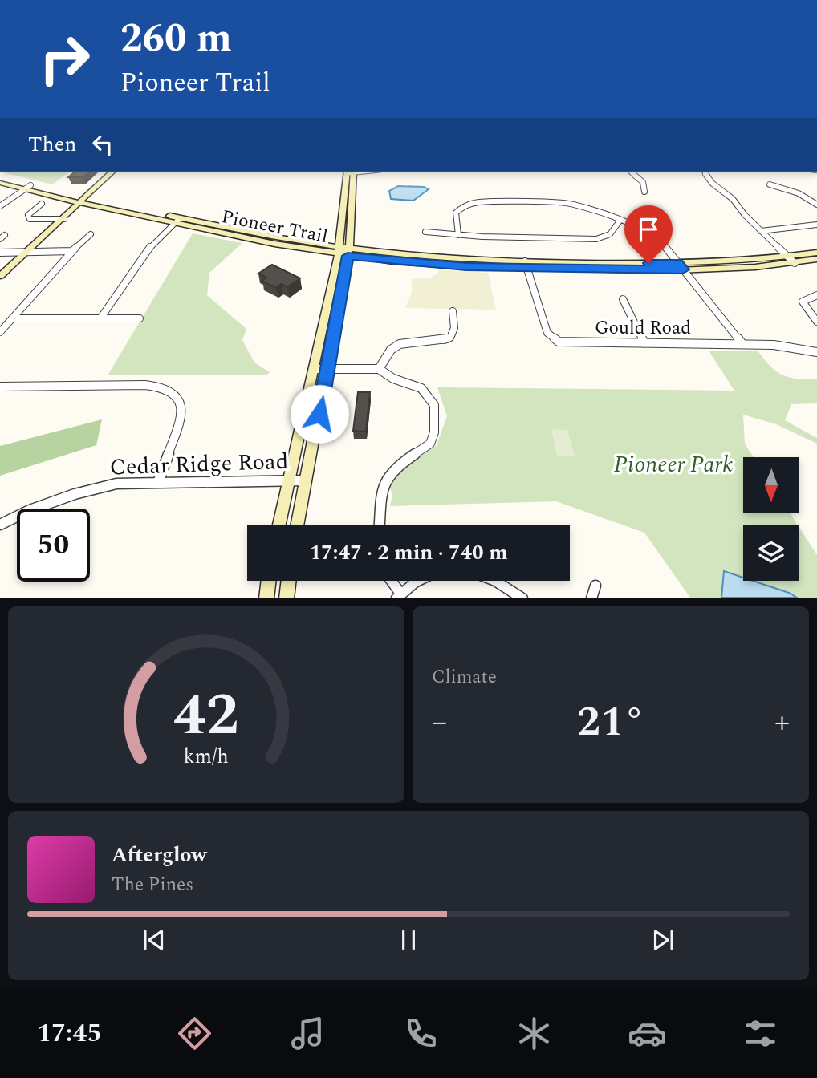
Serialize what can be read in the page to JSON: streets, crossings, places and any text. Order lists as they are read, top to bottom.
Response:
{
  "streets": {
    "main road": ["Pioneer Trail"],
    "street": ["Gould Road", "Cedar Ridge Road"]
  },
  "crossings": [
    ["Pioneer Trail", "Gould Road"]
  ],
  "parks": ["Pioneer Park"],
  "north": "bottom",
  "page": {
    "turn": ["260 m", "Pioneer Trail"],
    "then": "Then",
    "limit": "50",
    "trip": "17:47 · 2 min · 740 m",
    "tile": "Climate",
    "heat": ["−", "21°", "+"],
    "song": ["Afterglow", "The Pines"],
    "tabs": "17:45",
    "gauge": ["42", "km/h"]
  }
}
